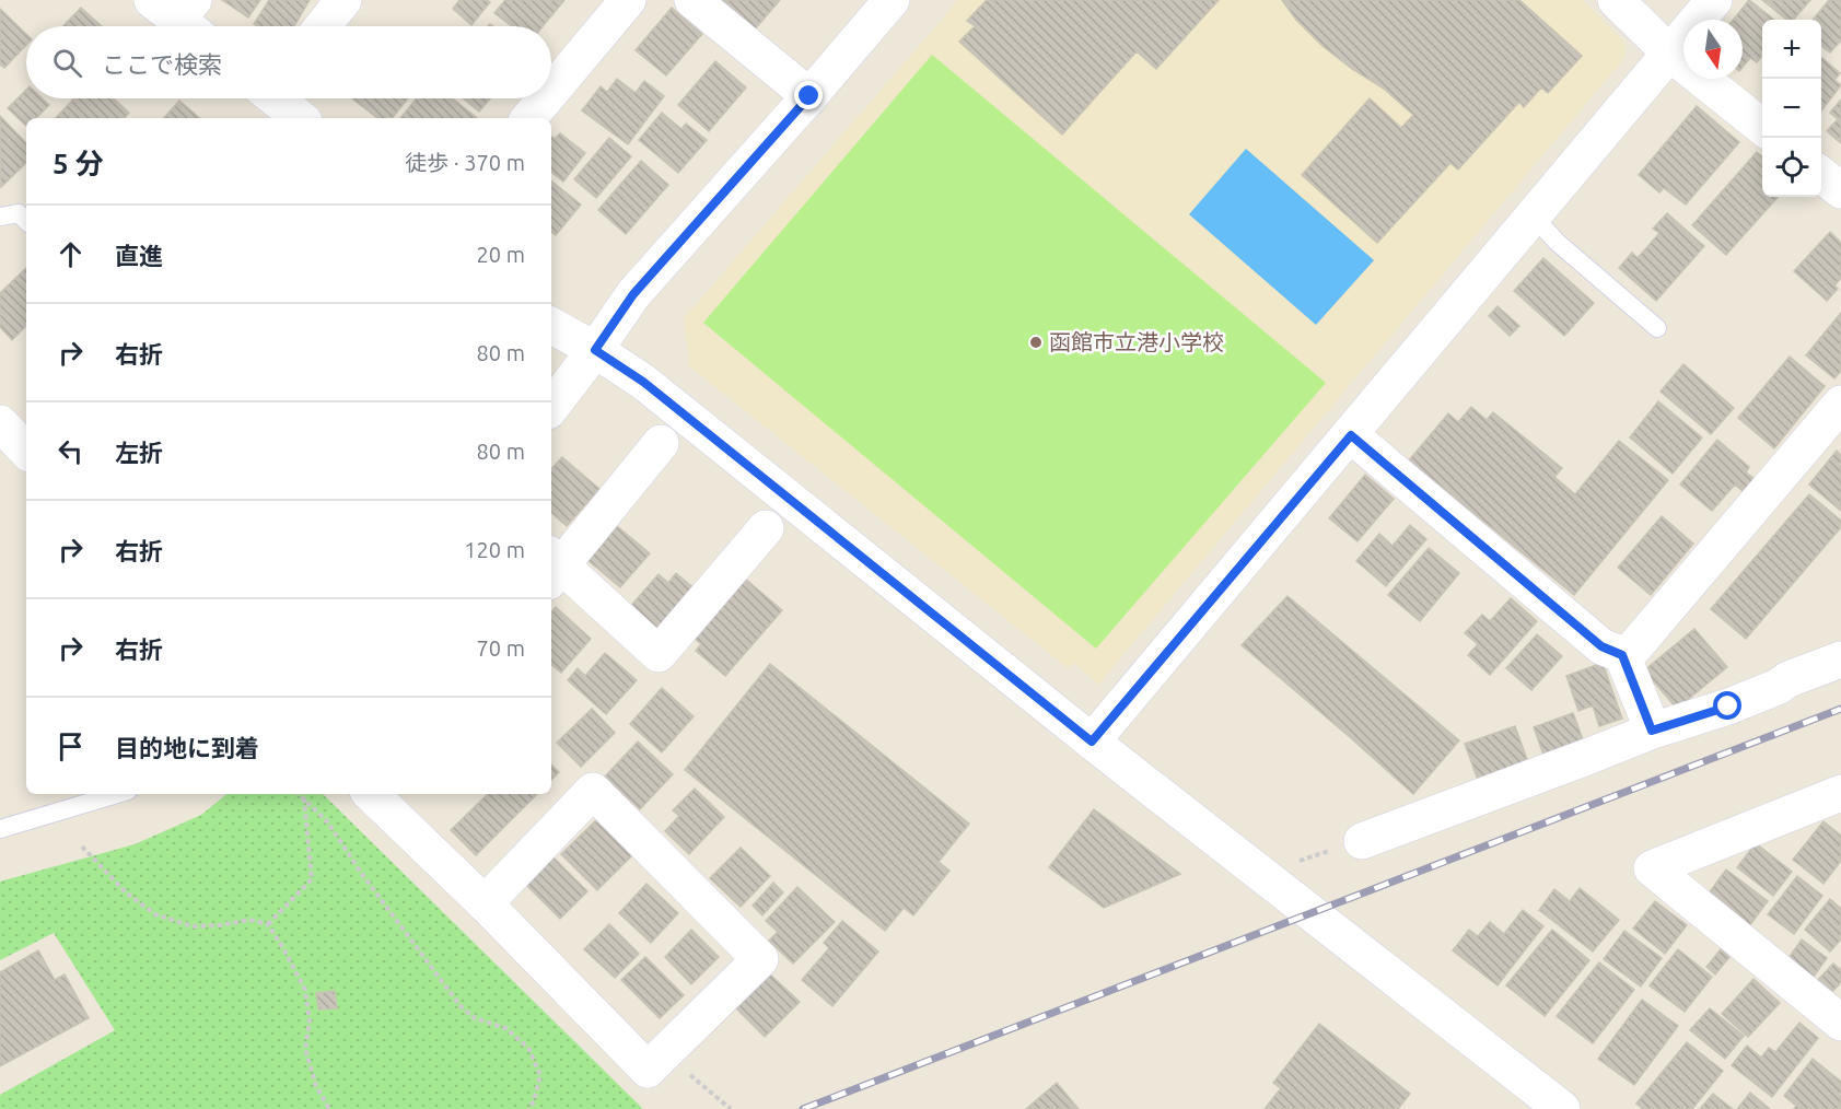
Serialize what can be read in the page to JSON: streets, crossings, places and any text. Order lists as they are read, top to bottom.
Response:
{
  "places": ["函館市立港小学校"],
  "north": "bottom",
  "page": {
    "map_buttons": ["+", "−"],
    "search": "ここで検索",
    "heading": ["5 分", "徒歩 · 370 m"],
    "list": [
      ["直進", "20 m"],
      ["右折", "80 m"],
      ["左折", "80 m"],
      ["右折", "120 m"],
      ["右折", "70 m"],
      "目的地に到着"
    ]
  }
}
